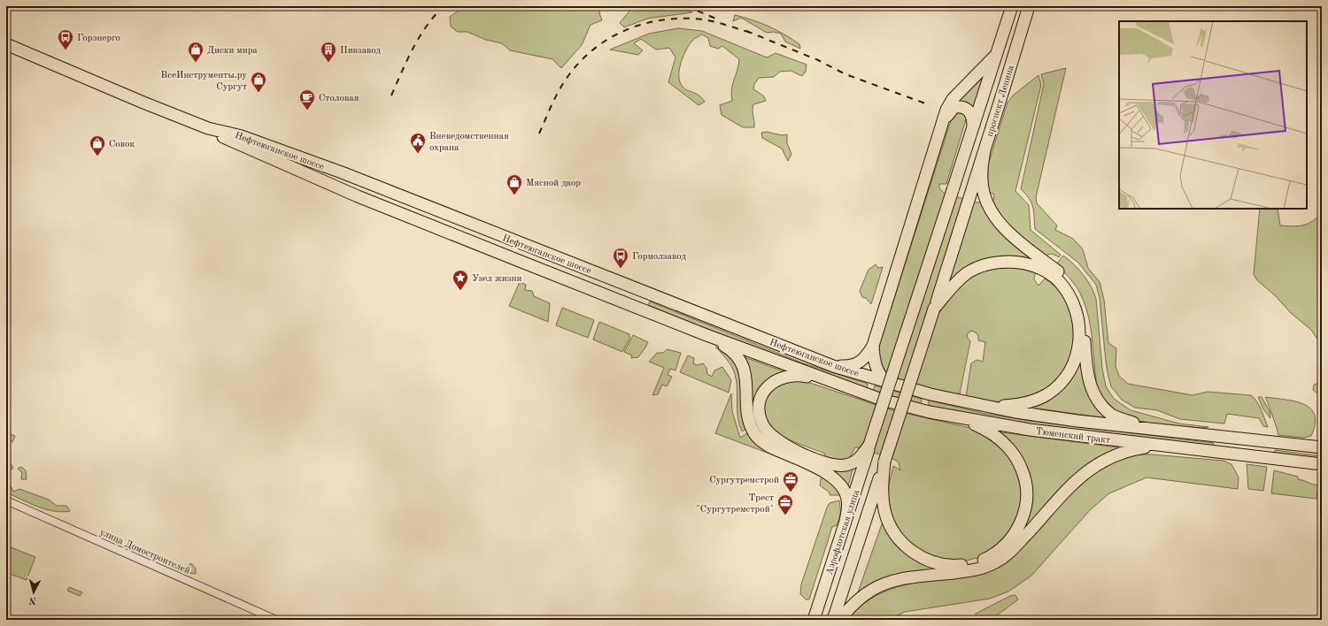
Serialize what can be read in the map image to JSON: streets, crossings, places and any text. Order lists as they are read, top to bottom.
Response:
{
  "streets": {
    "main road": [
      "проспект Ленина",
      "Нефтеюганское шоссе",
      "Тюменский тракт",
      "Аэрофлотская улица"
    ],
    "street": ["улица Домостроителей"]
  },
  "crossings": [
    ["проспект Ленина", "Аэрофлотская улица"],
    ["Нефтеюганское шоссе", "Тюменский тракт"]
  ],
  "places": {
    "bus stop": ["Горэнерго", "Гормолзавод"],
    "shop": [
      "Диски мира",
      "ВсеИнструменты.ру Сургут",
      "Совок",
      "Мясной двор"
    ],
    "building": ["Пивзавод"],
    "cafe": ["Столовая"],
    "public building": ["Вневедомственная охрана"],
    "place": ["Узел жизни"],
    "office": ["Сургутремстрой", "Трест \"Сургутремстрой\""]
  },
  "north": "bottom"
}
